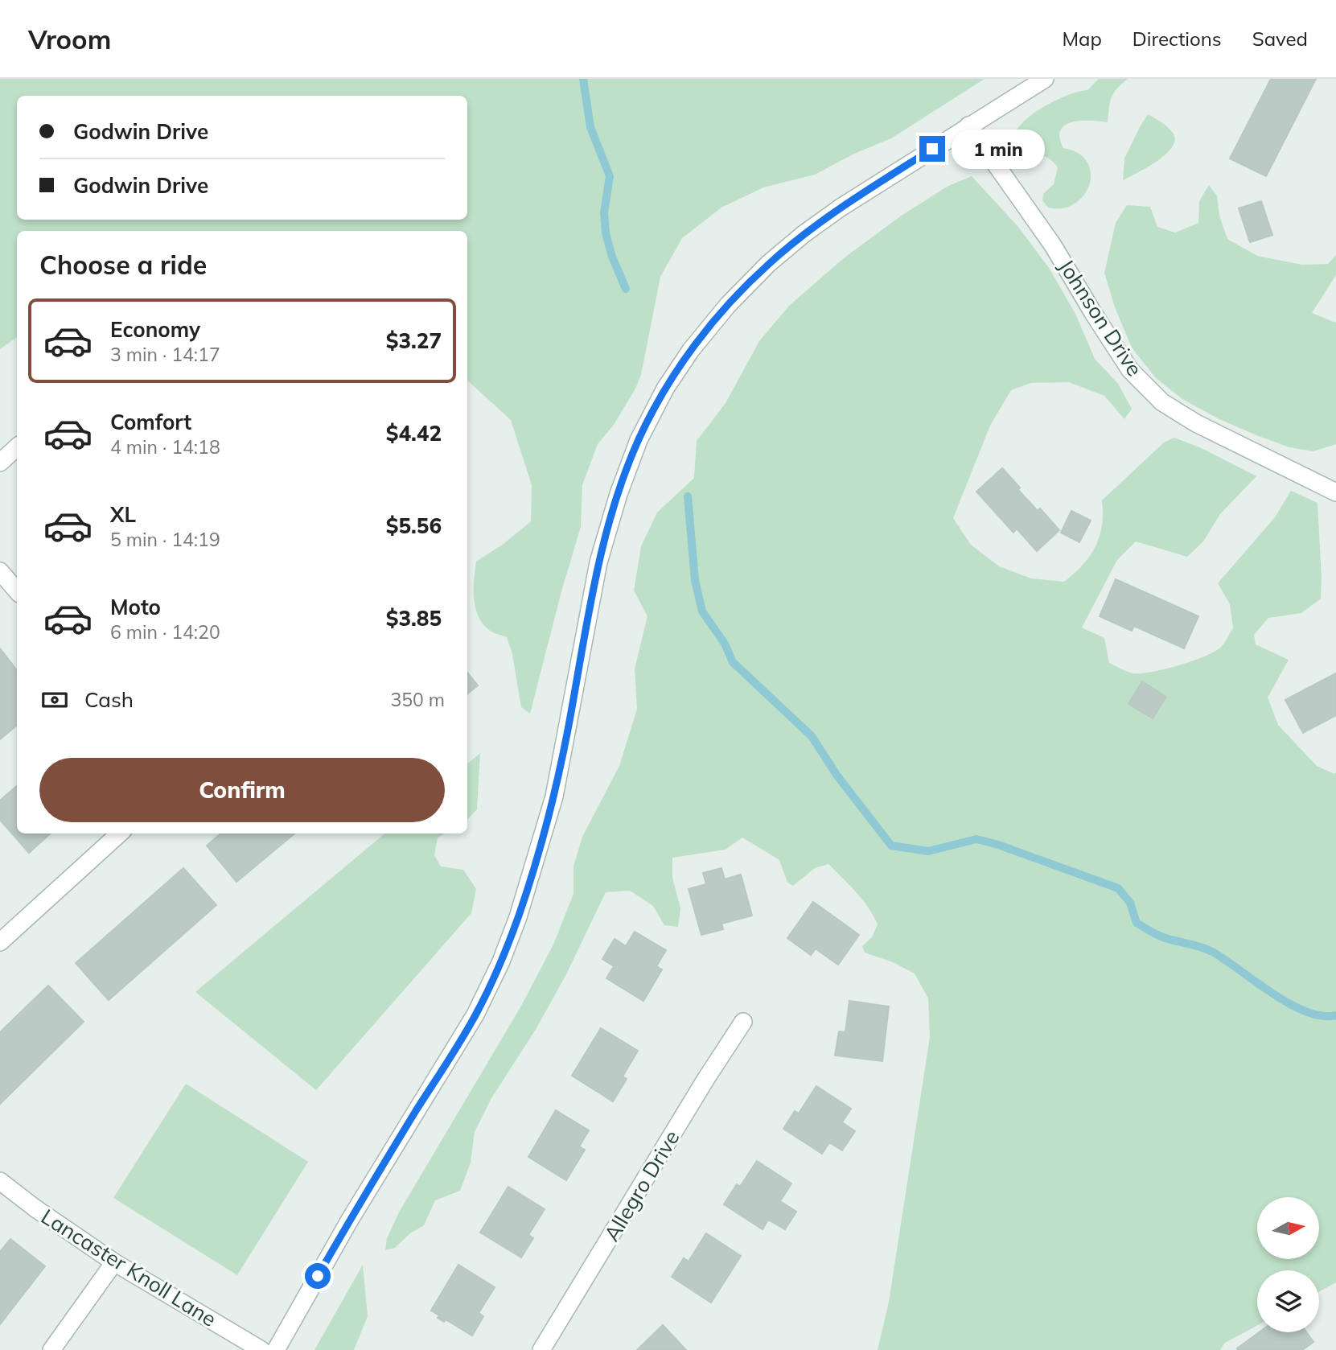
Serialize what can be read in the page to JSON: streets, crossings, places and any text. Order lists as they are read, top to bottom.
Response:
{
  "streets": {
    "street": ["Johnson Drive", "Allegro Drive", "Lancaster Knoll Lane"]
  },
  "north": "right",
  "page": {
    "header": "Vroom",
    "nav": ["Map", "Directions", "Saved"],
    "banner": ["Godwin Drive", "Godwin Drive"],
    "bubble": "1 min",
    "heading": "Choose a ride",
    "list": [
      {
        "name": "Economy",
        "note": "3 min · 14:17",
        "value": "$3.27"
      },
      {
        "name": "Comfort",
        "note": "4 min · 14:18",
        "value": "$4.42"
      },
      {
        "name": "XL",
        "note": "5 min · 14:19",
        "value": "$5.56"
      },
      {
        "name": "Moto",
        "note": "6 min · 14:20",
        "value": "$3.85"
      }
    ],
    "pay": ["Cash", "350 m"],
    "buttons": "Confirm"
  }
}
